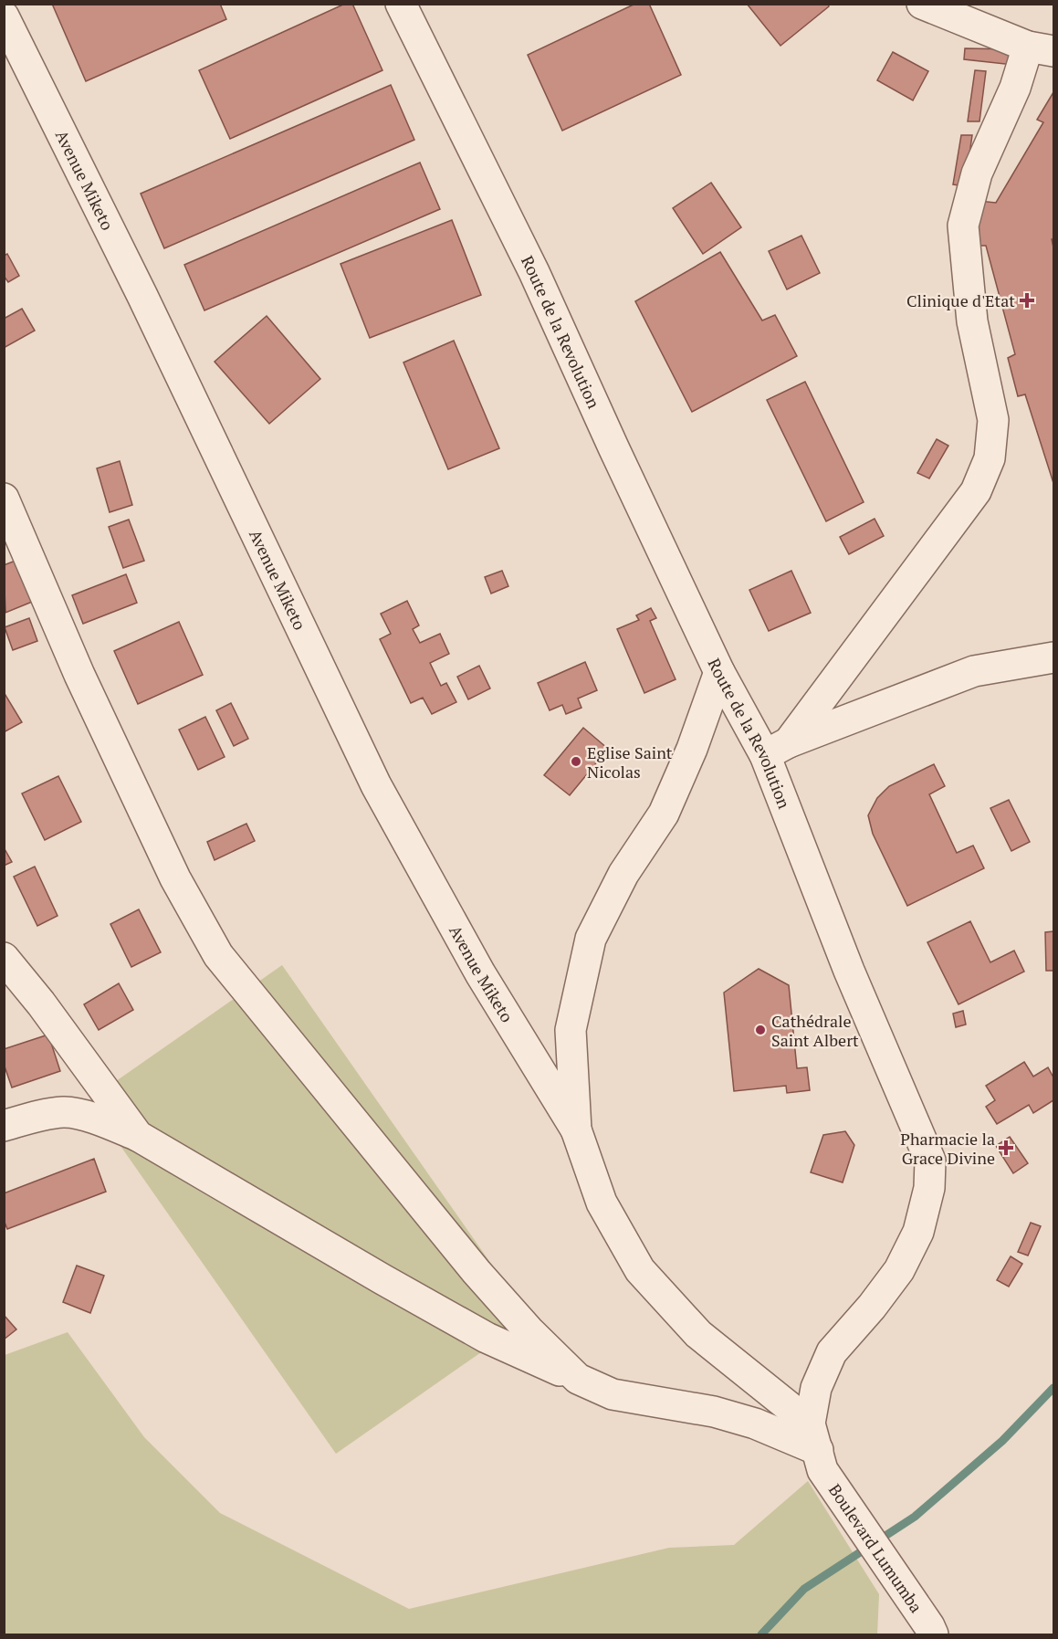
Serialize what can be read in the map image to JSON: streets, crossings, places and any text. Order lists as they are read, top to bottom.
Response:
{
  "streets": {
    "street": ["Avenue Miketo", "Route de la Revolution", "Boulevard Lumumba"]
  },
  "crossings": [
    ["Avenue Miketo", "Boulevard Lumumba"],
    ["Route de la Revolution", "Boulevard Lumumba"]
  ],
  "places": {
    "health": ["Clinique d'Etat", "Pharmacie la Grace Divine"],
    "other": ["Eglise Saint Nicolas", "Cathédrale Saint Albert"]
  }
}
